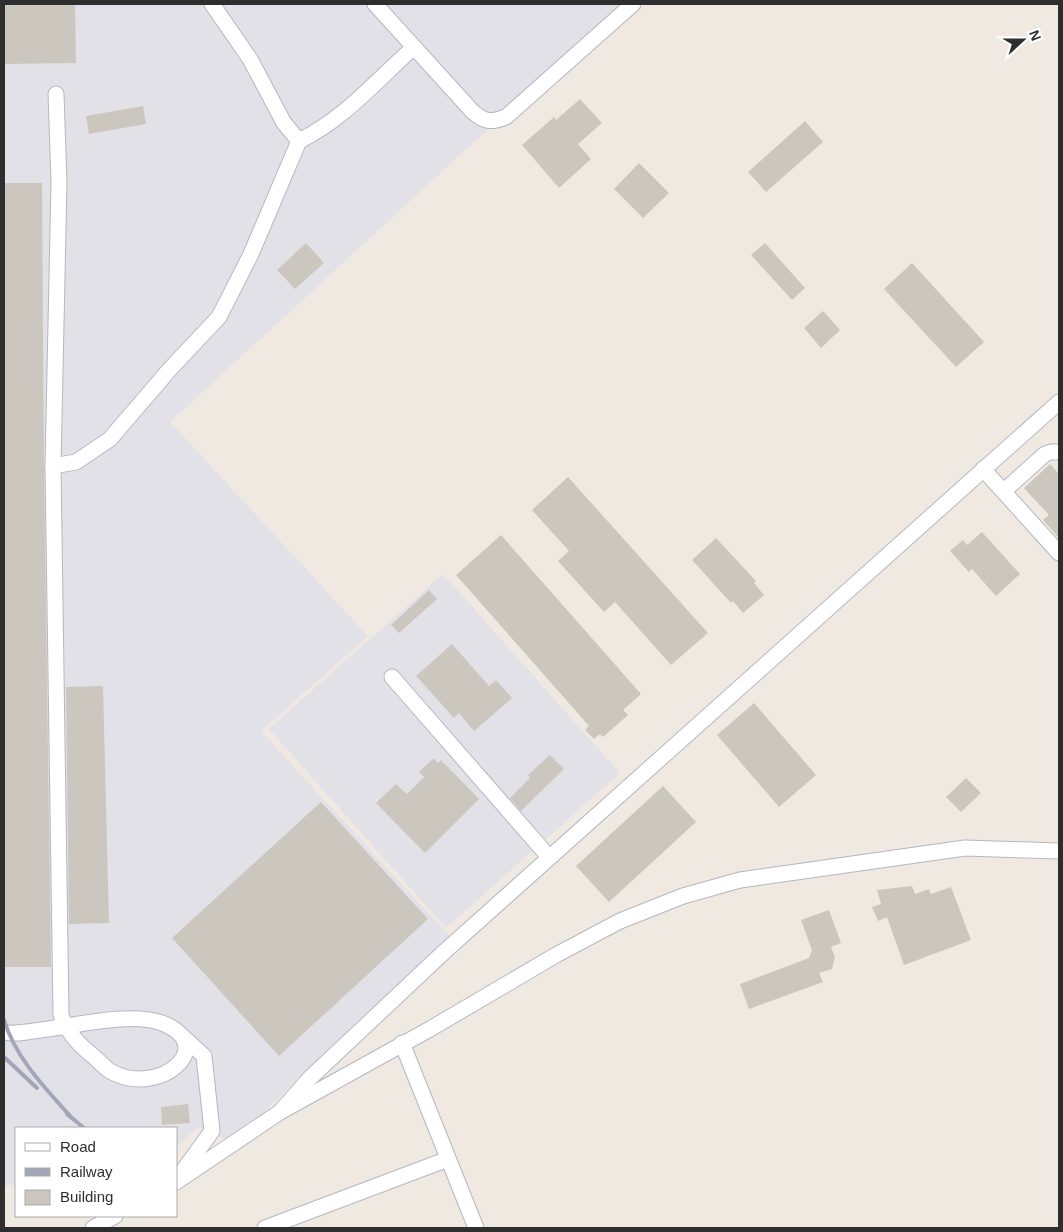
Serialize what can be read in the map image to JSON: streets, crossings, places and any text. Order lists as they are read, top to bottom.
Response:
{
  "legend": ["Road", "Railway", "Building"],
  "north": "right"
}
